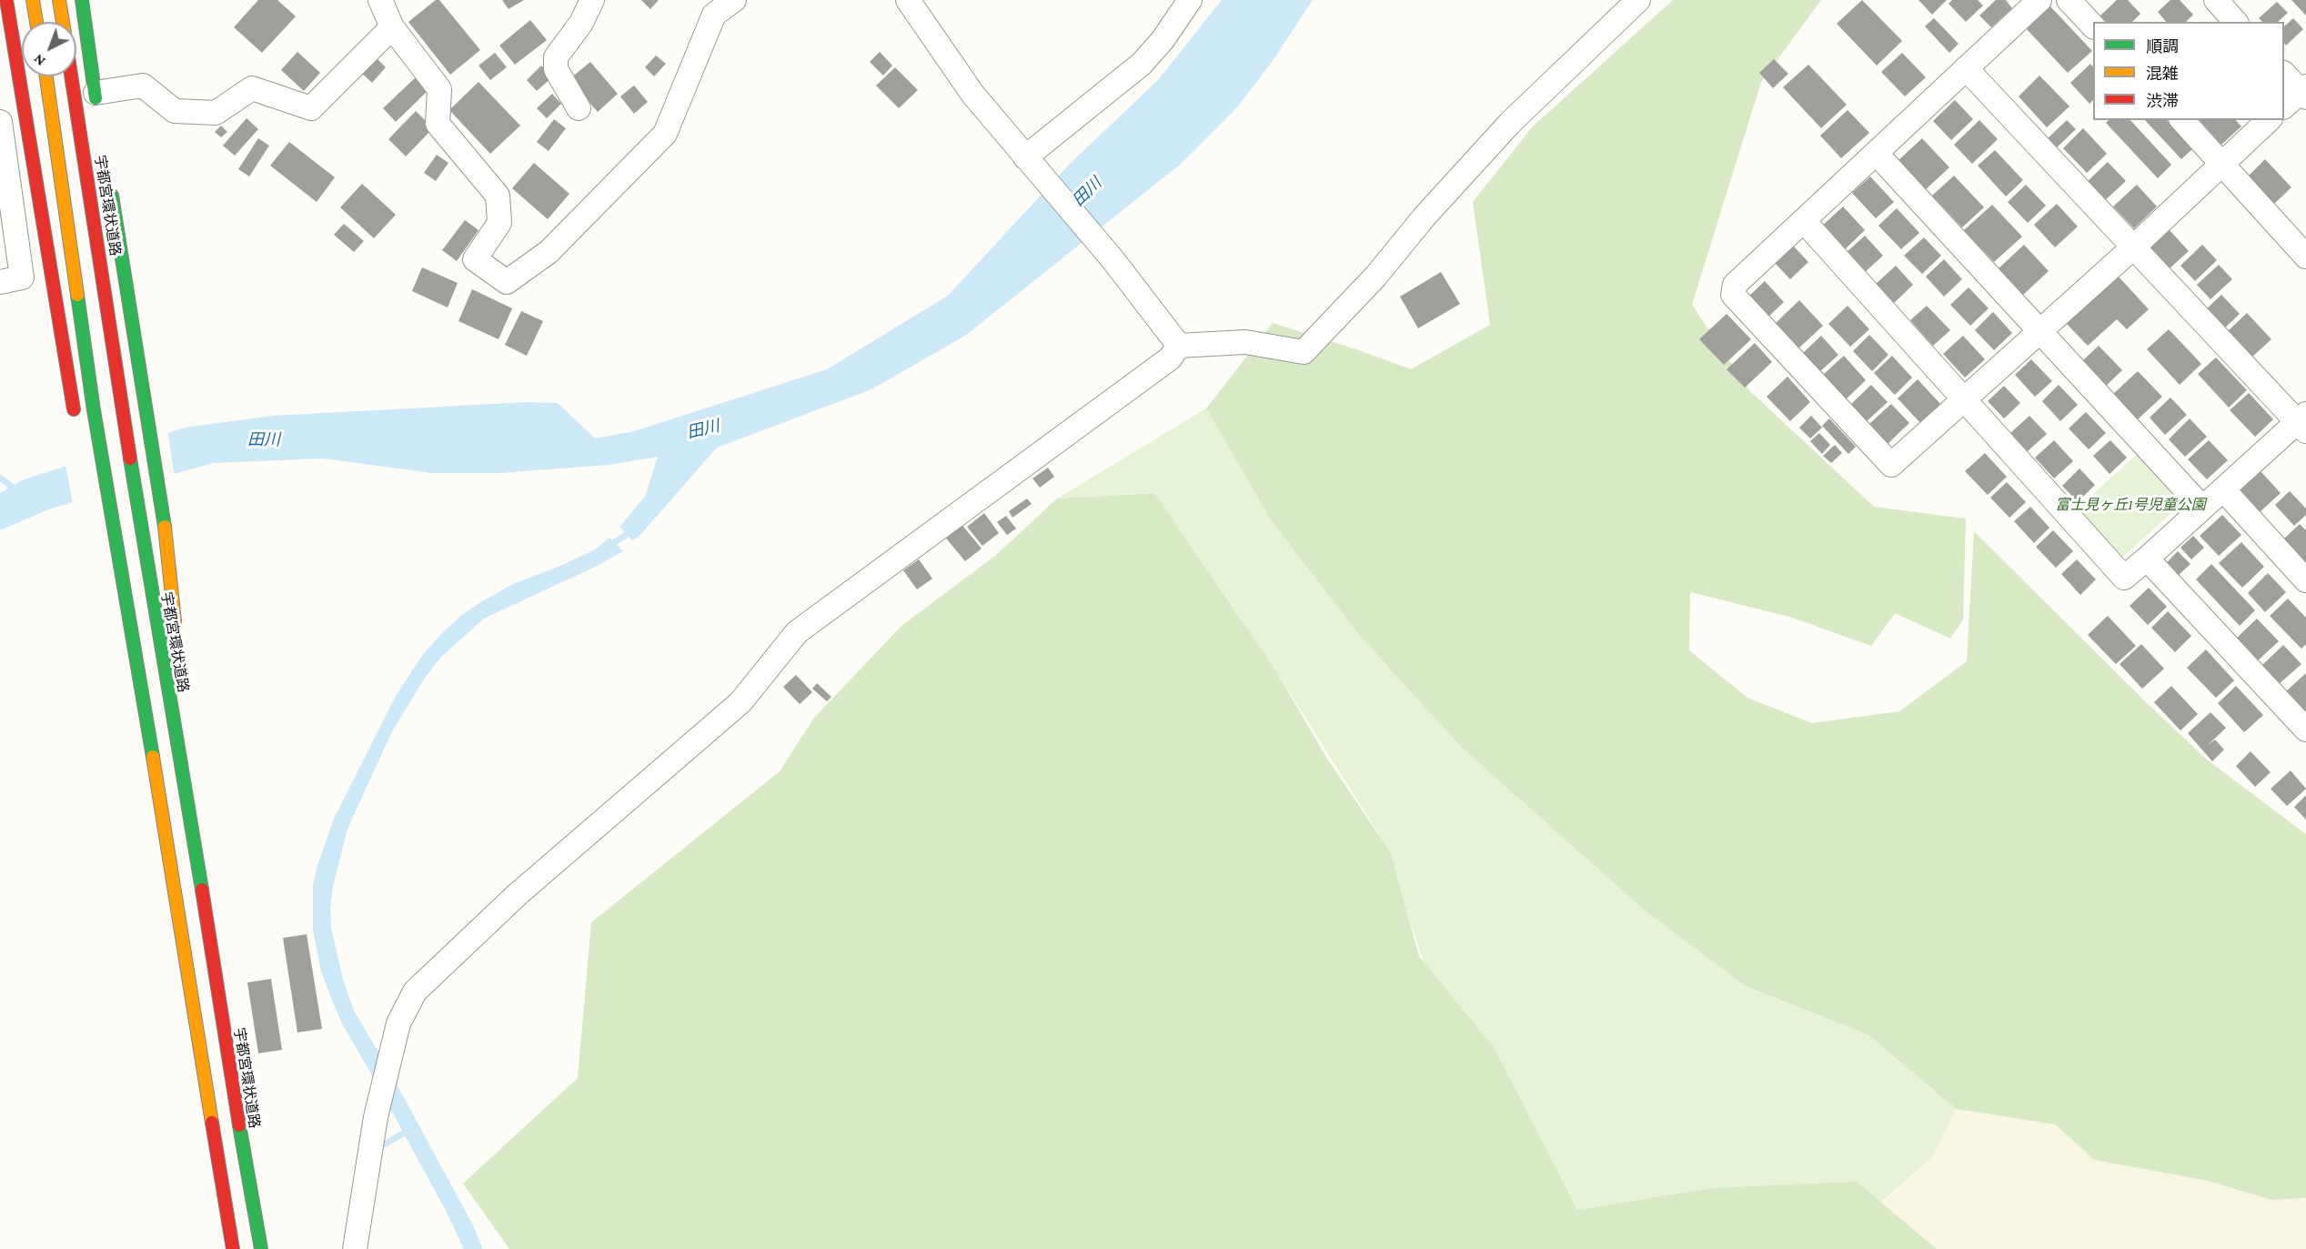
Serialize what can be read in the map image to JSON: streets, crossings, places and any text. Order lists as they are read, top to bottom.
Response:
{
  "streets": {
    "highway": ["宇都宮環状道路"]
  },
  "water": ["田川"],
  "parks": ["富士見ヶ丘1号児童公園"],
  "legend": ["順調", "混雑", "渋滞"],
  "north": "bottom left"
}
